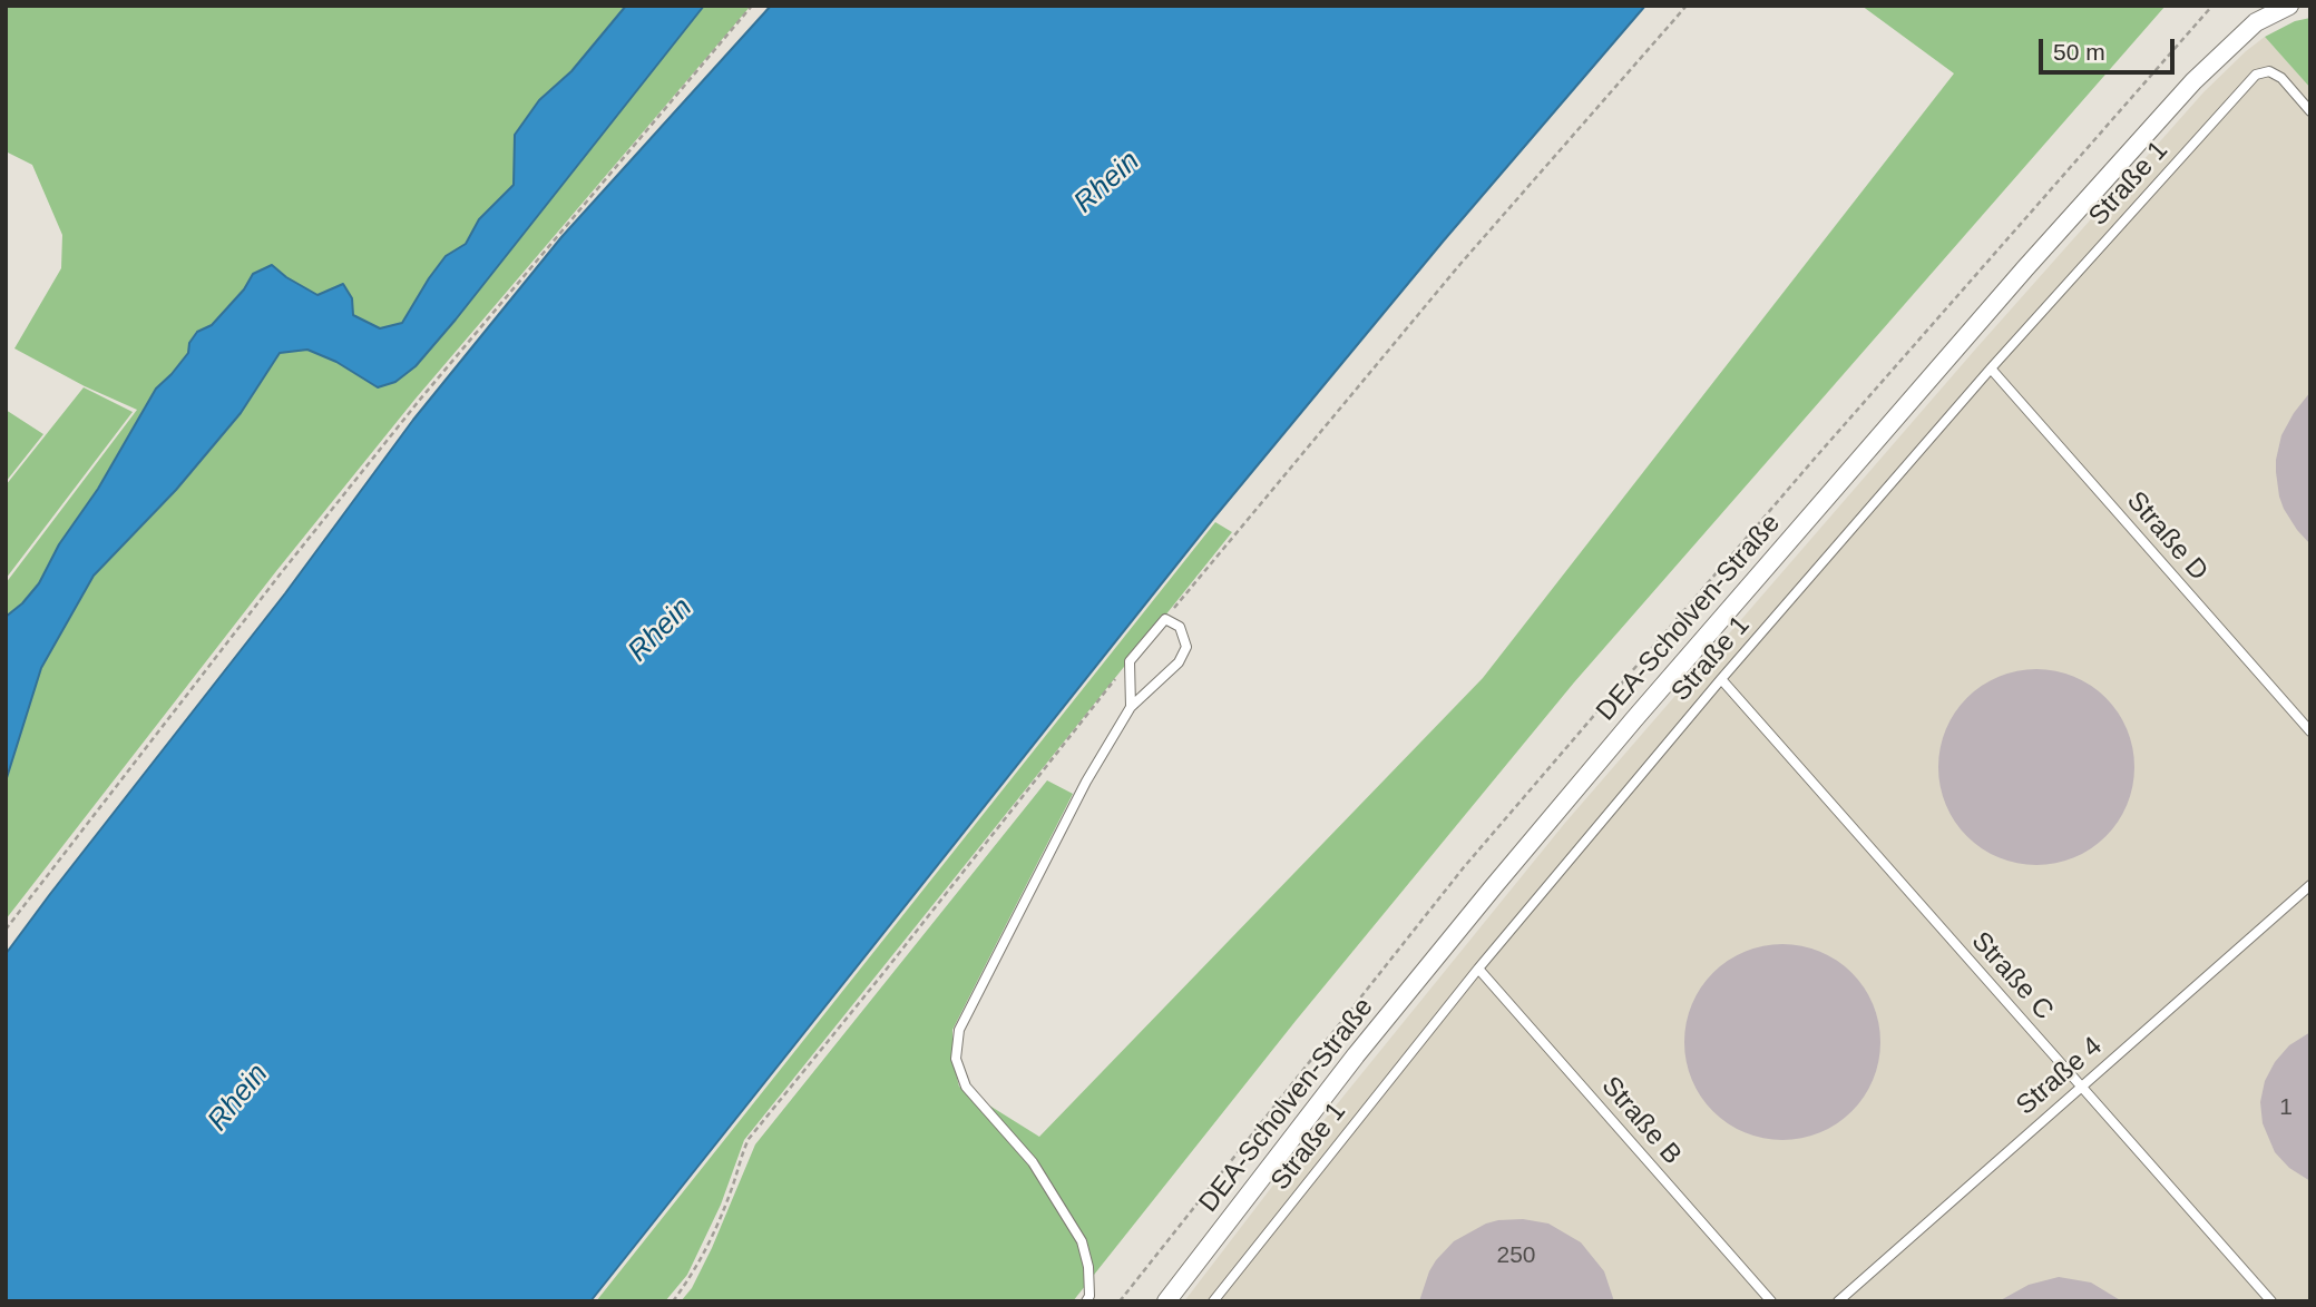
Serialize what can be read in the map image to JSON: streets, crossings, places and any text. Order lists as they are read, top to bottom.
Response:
{
  "streets": {
    "street": ["DEA-Scholven-Straße"],
    "lane": [
      "Straße 1",
      "Straße D",
      "Straße C",
      "Straße 4",
      "Straße B"
    ]
  },
  "crossings": [
    ["Straße 1", "Straße D"],
    ["Straße 1", "Straße C"],
    ["Straße 1", "Straße B"],
    ["Straße C", "Straße 4"]
  ],
  "water": ["Rhein"],
  "house_numbers": ["1", "250"],
  "scale_bar": "50 m"
}
